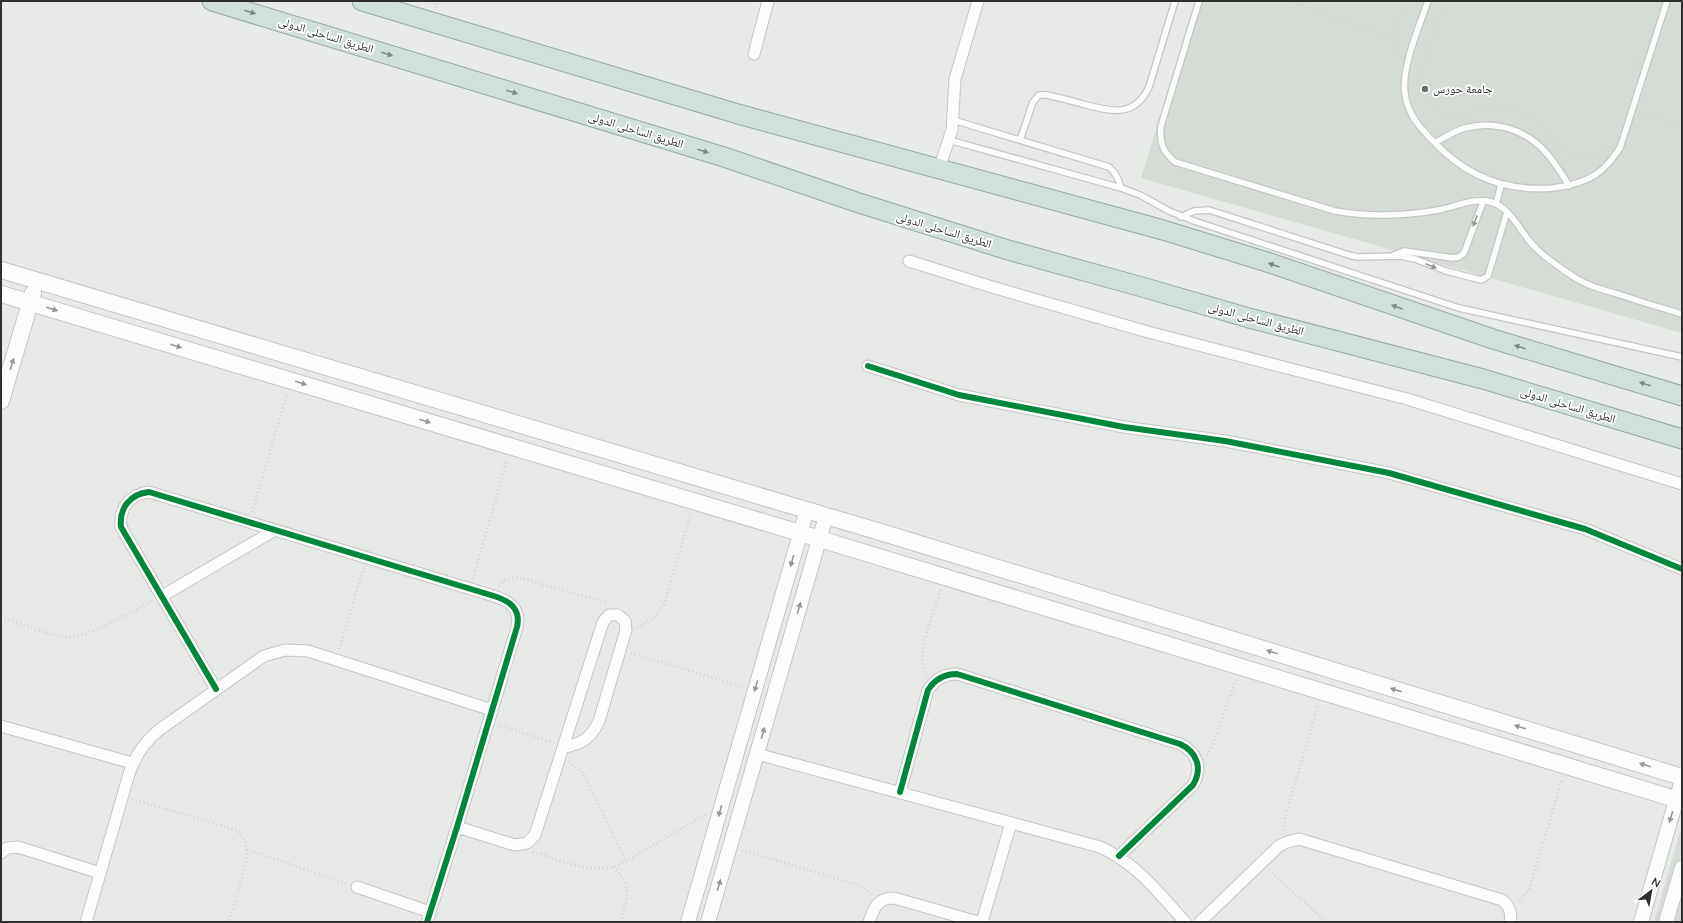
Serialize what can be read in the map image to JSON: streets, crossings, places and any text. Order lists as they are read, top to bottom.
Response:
{
  "streets": {
    "highway": ["الطريق الساحلى الدولى"]
  },
  "places": ["جامعة حورس"],
  "north": "top right"
}
